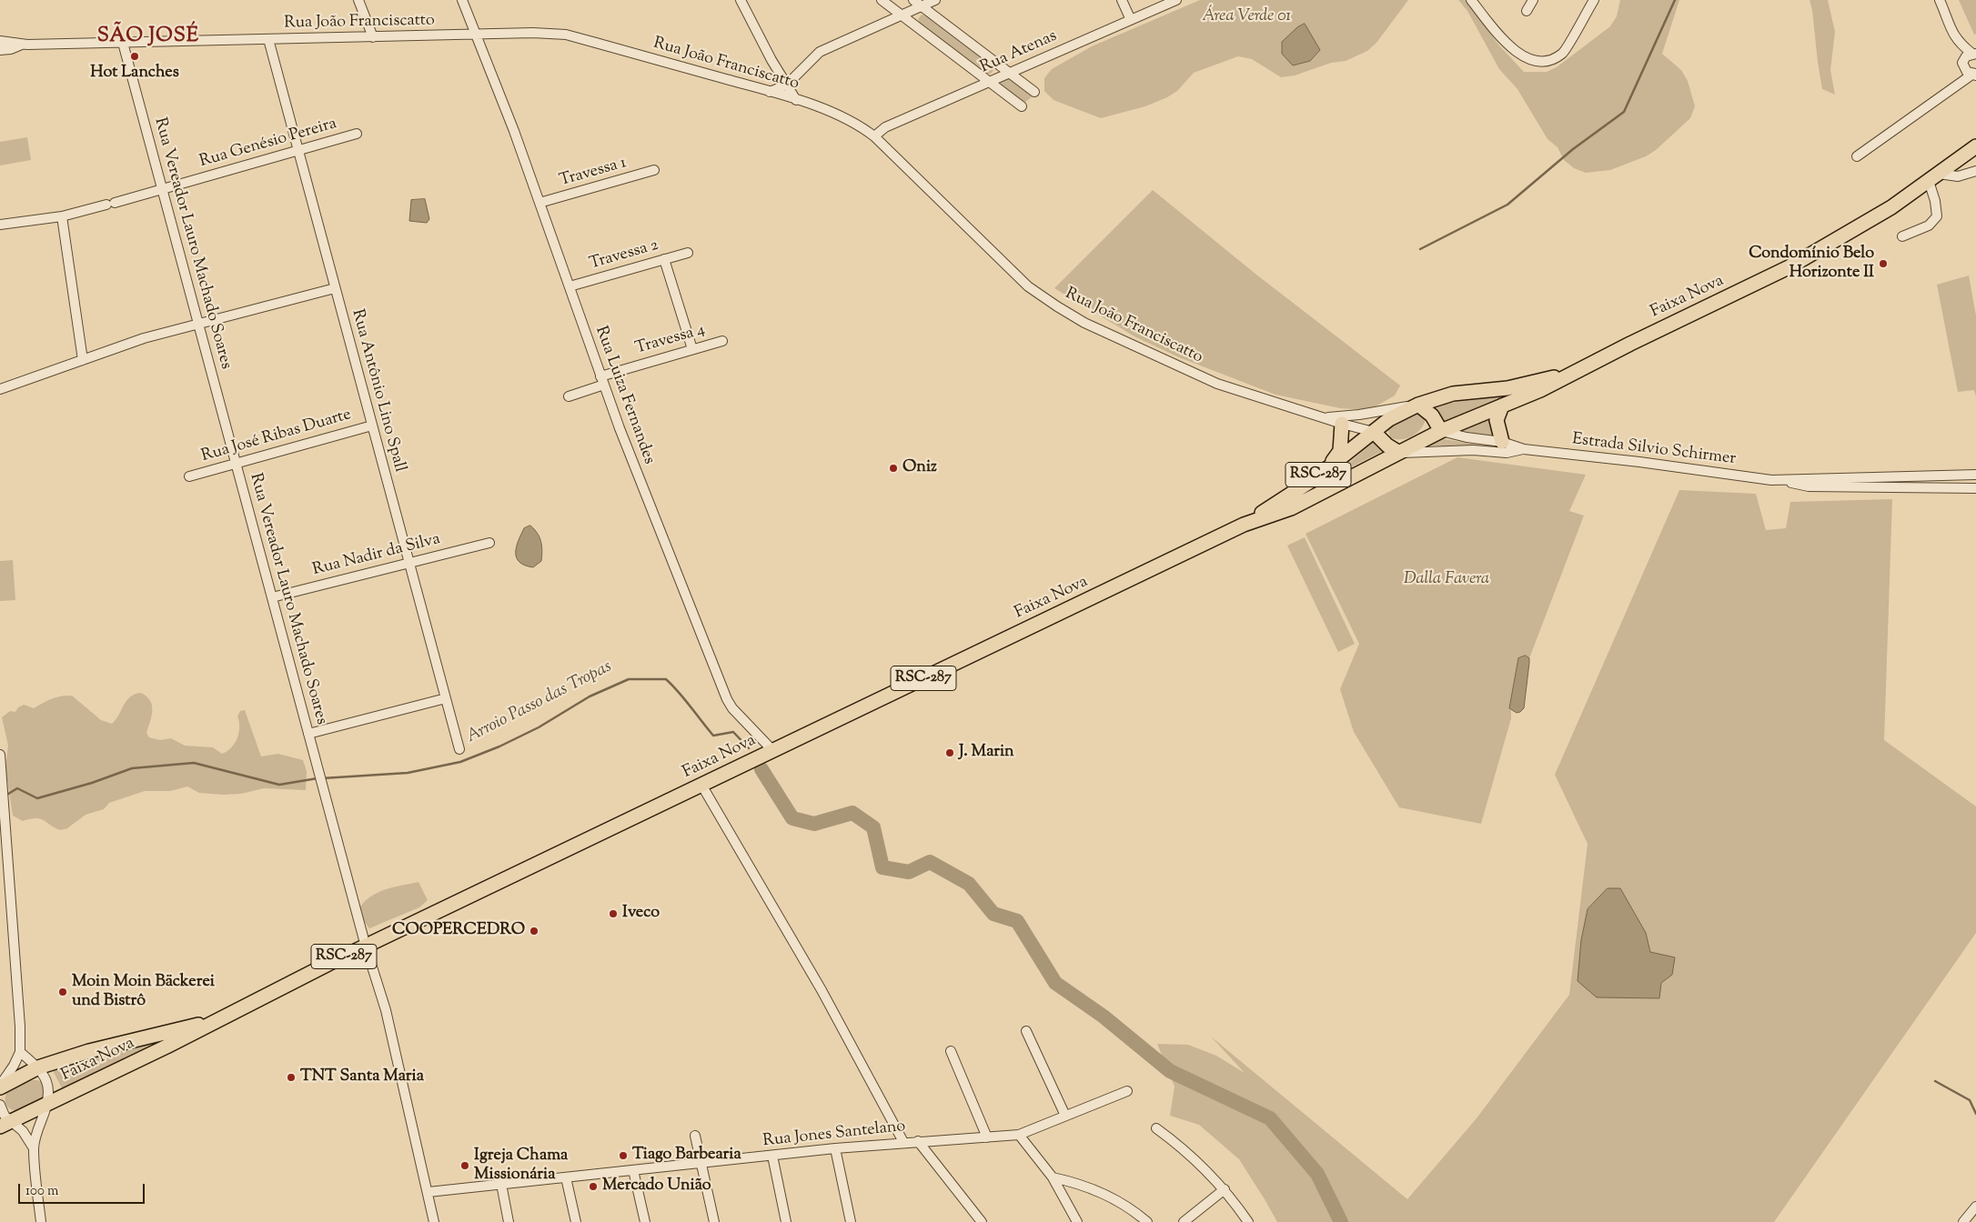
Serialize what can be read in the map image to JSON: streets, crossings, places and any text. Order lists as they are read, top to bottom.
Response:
{
  "streets": {
    "highway": ["Faixa Nova", "RSC-287"],
    "street": [
      "Rua João Franciscatto",
      "Rua Atenas",
      "Rua Genésio Pereira",
      "Travessa 1",
      "Rua Vereador Lauro Machado Soares",
      "Travessa 2",
      "Travessa 4",
      "Rua Antônio Lino Spall",
      "Rua Luiza Fernandes",
      "Rua José Ribas Duarte",
      "Estrada Silvio Schirmer",
      "Rua Nadir da Silva",
      "Rua Jones Santelano"
    ]
  },
  "crossings": [
    ["Rua João Franciscatto", "Rua Atenas"],
    ["Rua João Franciscatto", "Rua Vereador Lauro Machado Soares"],
    ["Rua João Franciscatto", "Faixa Nova"],
    ["Rua João Franciscatto", "Rua Antônio Lino Spall"],
    ["Rua João Franciscatto", "Rua Luiza Fernandes"],
    ["Rua Genésio Pereira", "Rua Vereador Lauro Machado Soares"],
    ["Rua Genésio Pereira", "Rua Antônio Lino Spall"],
    ["Travessa 1", "Rua Luiza Fernandes"],
    ["Rua Vereador Lauro Machado Soares", "Faixa Nova"],
    ["Rua Vereador Lauro Machado Soares", "Rua José Ribas Duarte"],
    ["Rua Vereador Lauro Machado Soares", "Rua Nadir da Silva"],
    ["Rua Vereador Lauro Machado Soares", "Rua Jones Santelano"],
    ["Travessa 2", "Rua Luiza Fernandes"],
    ["Faixa Nova", "Rua Luiza Fernandes"],
    ["Faixa Nova", "Estrada Silvio Schirmer"],
    ["Travessa 4", "Rua Luiza Fernandes"],
    ["Rua Antônio Lino Spall", "Rua José Ribas Duarte"],
    ["Rua Antônio Lino Spall", "Rua Nadir da Silva"]
  ],
  "districts": ["SÃO JOSÉ"],
  "water": ["Arroio Passo das Tropas"],
  "parks": ["Área Verde 01", "Dalla Favera"],
  "places": [
    "Hot Lanches",
    "Condomínio Belo Horizonte II",
    "Oniz",
    "J. Marin",
    "Iveco",
    "COOPERCEDRO",
    "Moin Moin Bäckerei und Bistrô",
    "TNT Santa Maria",
    "Tiago Barbearia",
    "Igreja Chama Missionária",
    "Mercado União"
  ],
  "scale_bar": "100 m"
}
